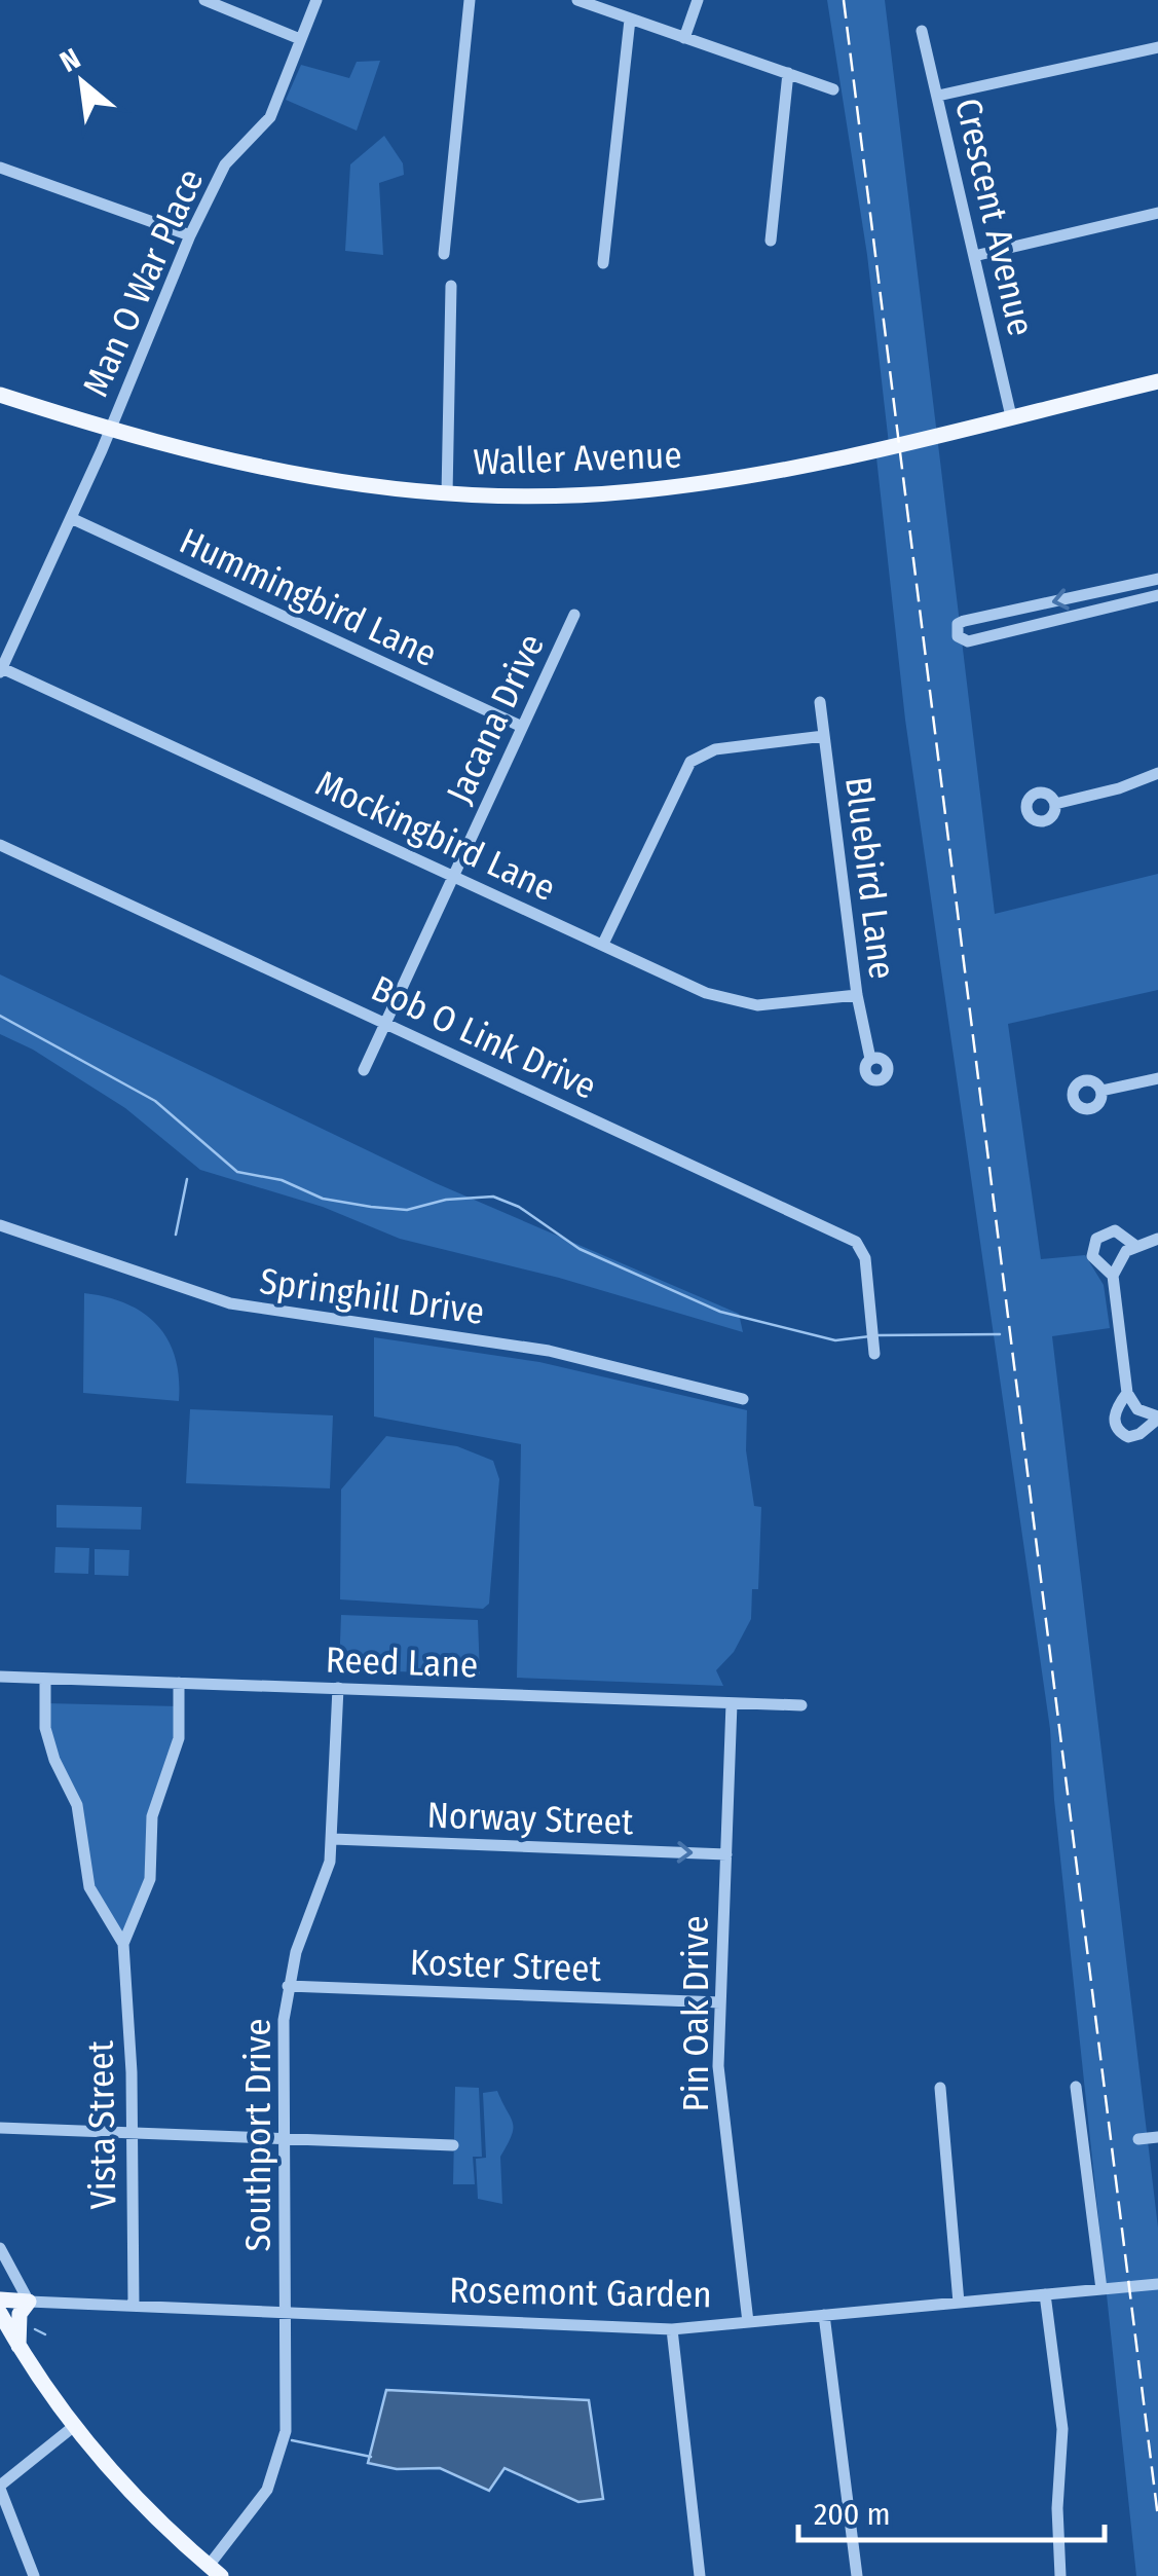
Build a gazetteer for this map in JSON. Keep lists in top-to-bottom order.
{
  "streets": {
    "main road": ["Waller Avenue", "Rosemont Garden"],
    "street": [
      "Crescent Avenue",
      "Man O War Place",
      "Hummingbird Lane",
      "Jacana Drive",
      "Mockingbird Lane",
      "Bluebird Lane",
      "Bob O Link Drive",
      "Springhill Drive",
      "Reed Lane",
      "Norway Street",
      "Koster Street",
      "Pin Oak Drive",
      "Vista Street",
      "Southport Drive"
    ]
  },
  "crossings": [
    ["Crescent Avenue", "Waller Avenue"],
    ["Man O War Place", "Waller Avenue"],
    ["Man O War Place", "Hummingbird Lane"],
    ["Man O War Place", "Mockingbird Lane"],
    ["Hummingbird Lane", "Jacana Drive"],
    ["Jacana Drive", "Mockingbird Lane"],
    ["Jacana Drive", "Bob O Link Drive"],
    ["Mockingbird Lane", "Bluebird Lane"],
    ["Reed Lane", "Pin Oak Drive"],
    ["Reed Lane", "Southport Drive"],
    ["Norway Street", "Pin Oak Drive"],
    ["Norway Street", "Southport Drive"],
    ["Koster Street", "Pin Oak Drive"],
    ["Koster Street", "Southport Drive"],
    ["Pin Oak Drive", "Rosemont Garden"],
    ["Vista Street", "Rosemont Garden"],
    ["Southport Drive", "Rosemont Garden"]
  ],
  "one_way": ["Norway Street"],
  "scale_bar": "200 m",
  "north": "top left"
}
